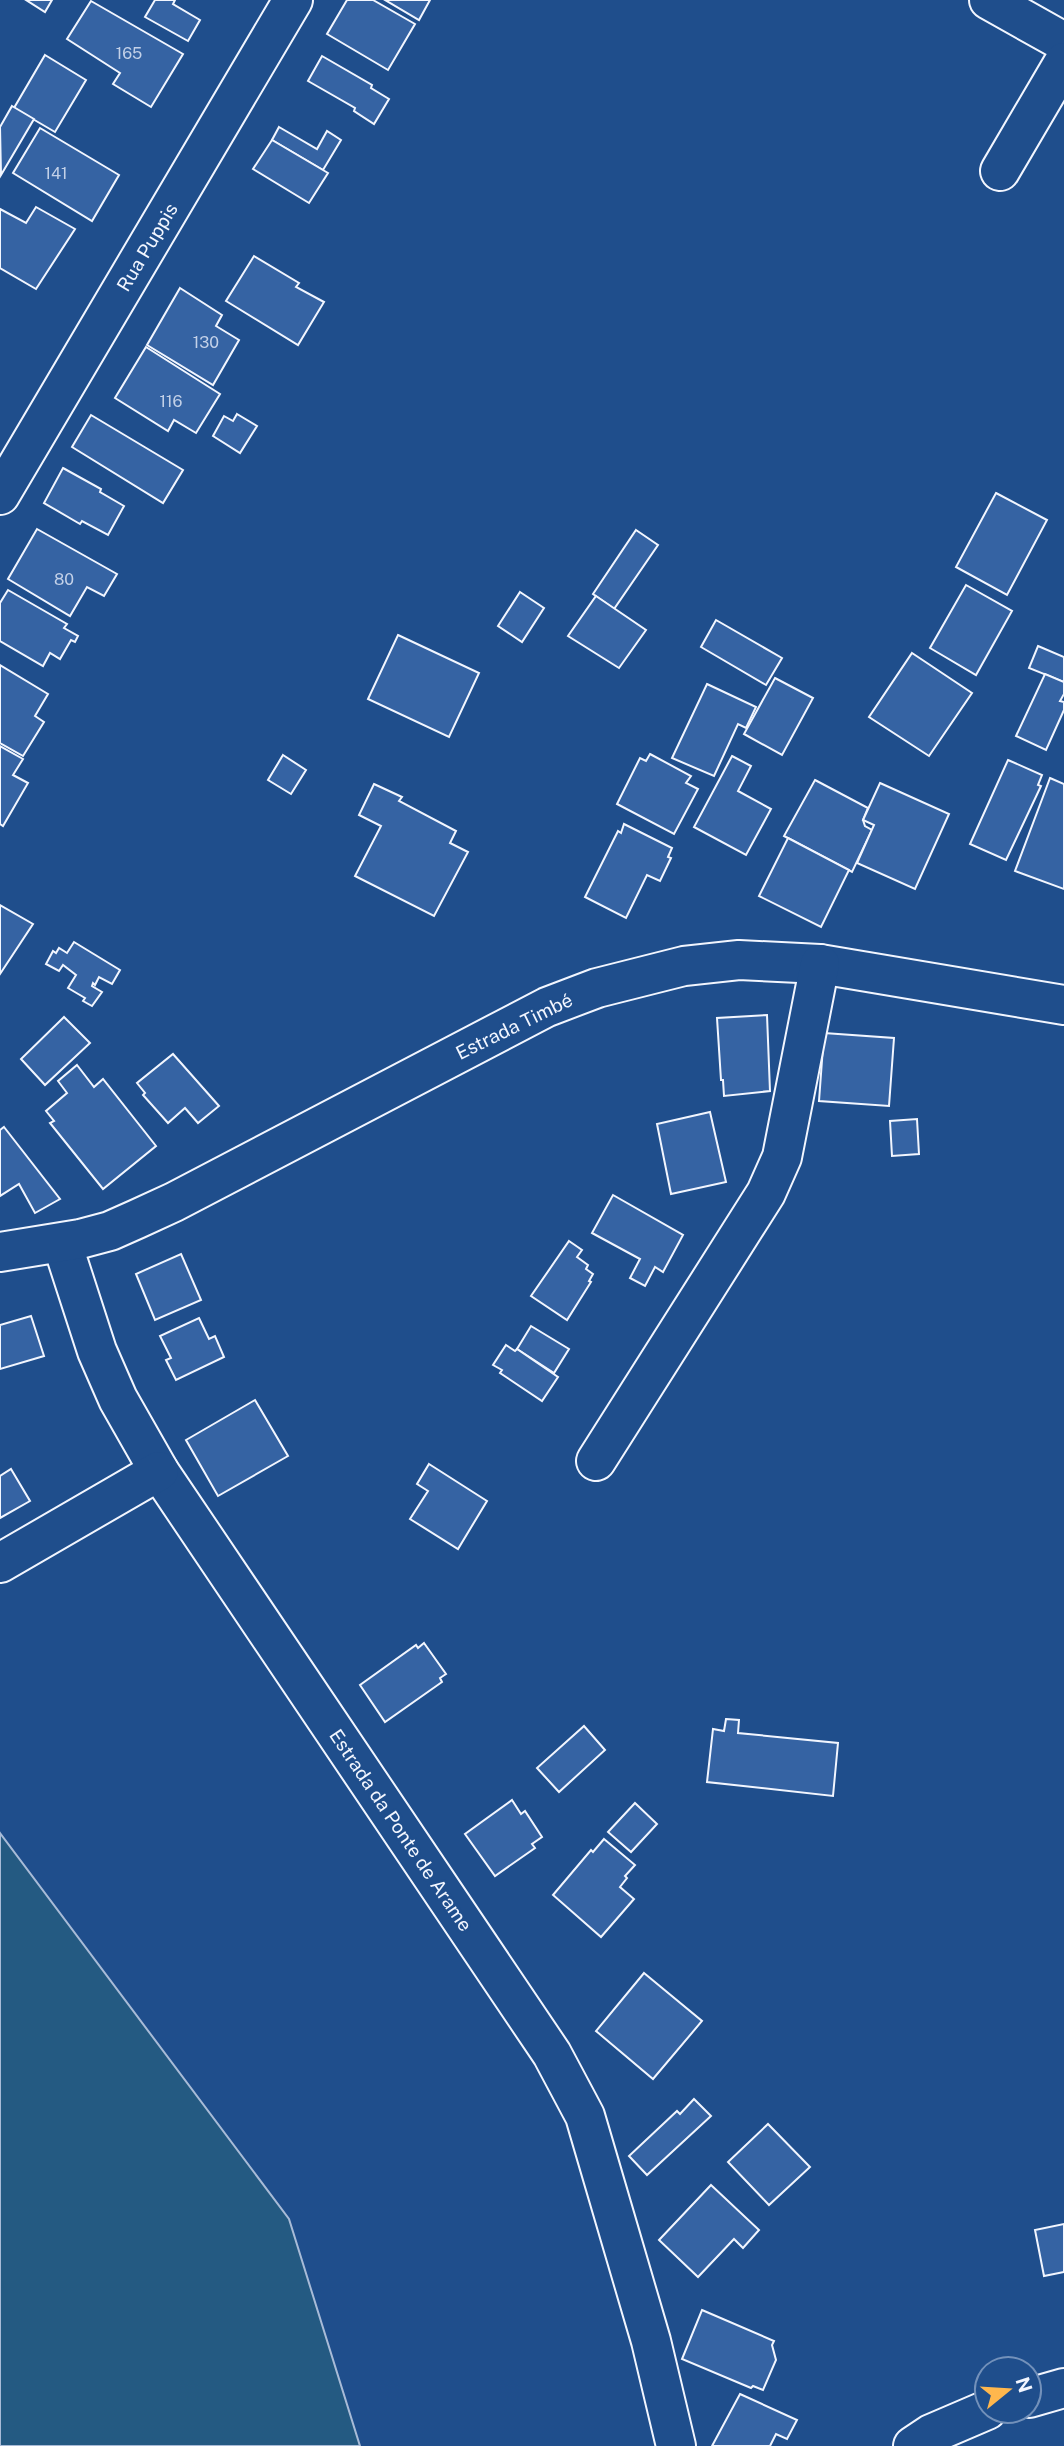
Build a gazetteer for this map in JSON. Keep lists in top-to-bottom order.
{
  "streets": {
    "street": ["Rua Puppis", "Estrada Timbé", "Estrada da Ponte de Arame"]
  },
  "crossings": [
    ["Estrada Timbé", "Estrada da Ponte de Arame"]
  ],
  "house_numbers": [
    "165",
    "141",
    "130",
    "116",
    "80"
  ],
  "north": "right"
}
